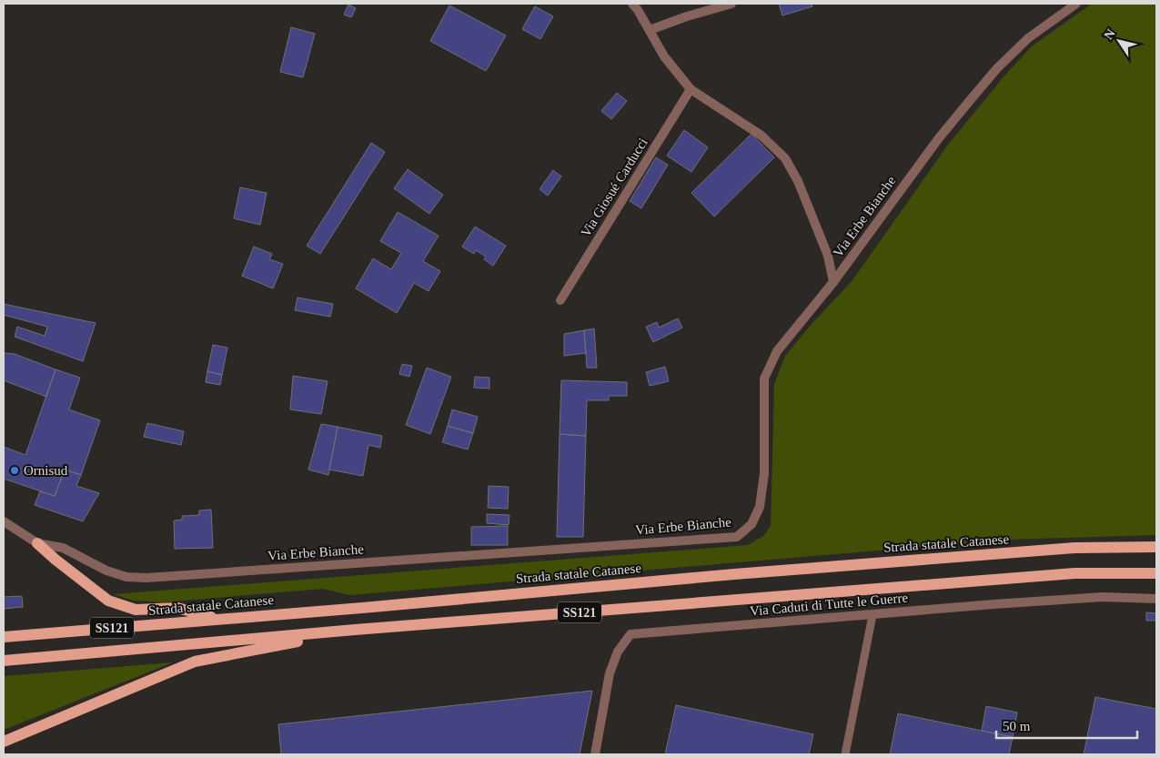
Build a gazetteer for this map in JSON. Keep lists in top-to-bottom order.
{
  "streets": {
    "main road": ["Strada statale Catanese", "SS121"],
    "street": ["Via Giosué Carducci", "Via Erbe Bianche", "Via Caduti di Tutte le Guerre"]
  },
  "places": ["Ornisud"],
  "scale_bar": "50 m",
  "north": "top left"
}
